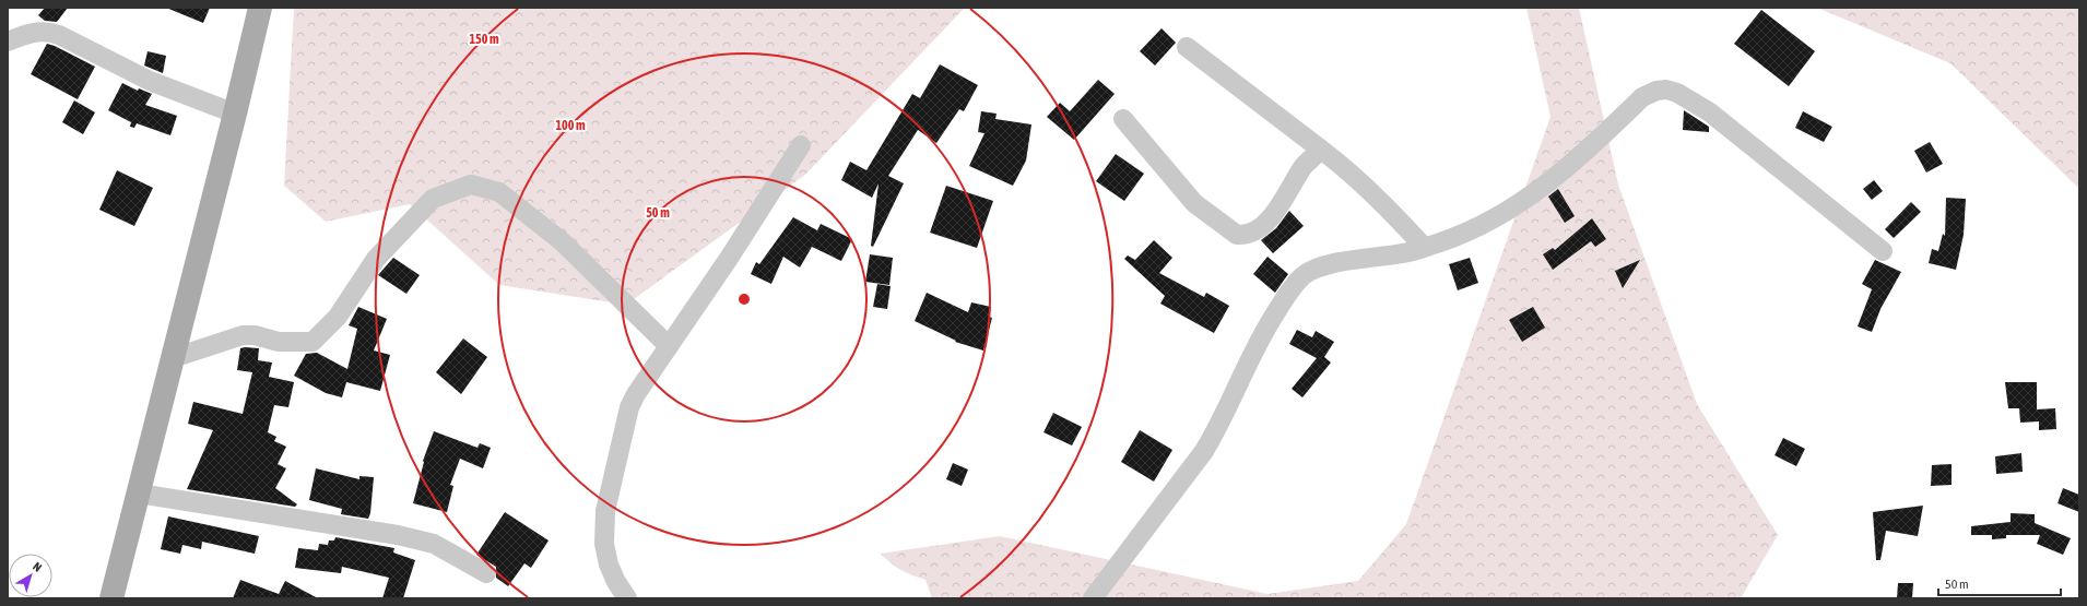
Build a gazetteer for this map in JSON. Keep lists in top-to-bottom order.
{
  "scale_bar": "50 m",
  "north": "top right",
  "rings": ["150 m", "100 m", "50 m"]
}
